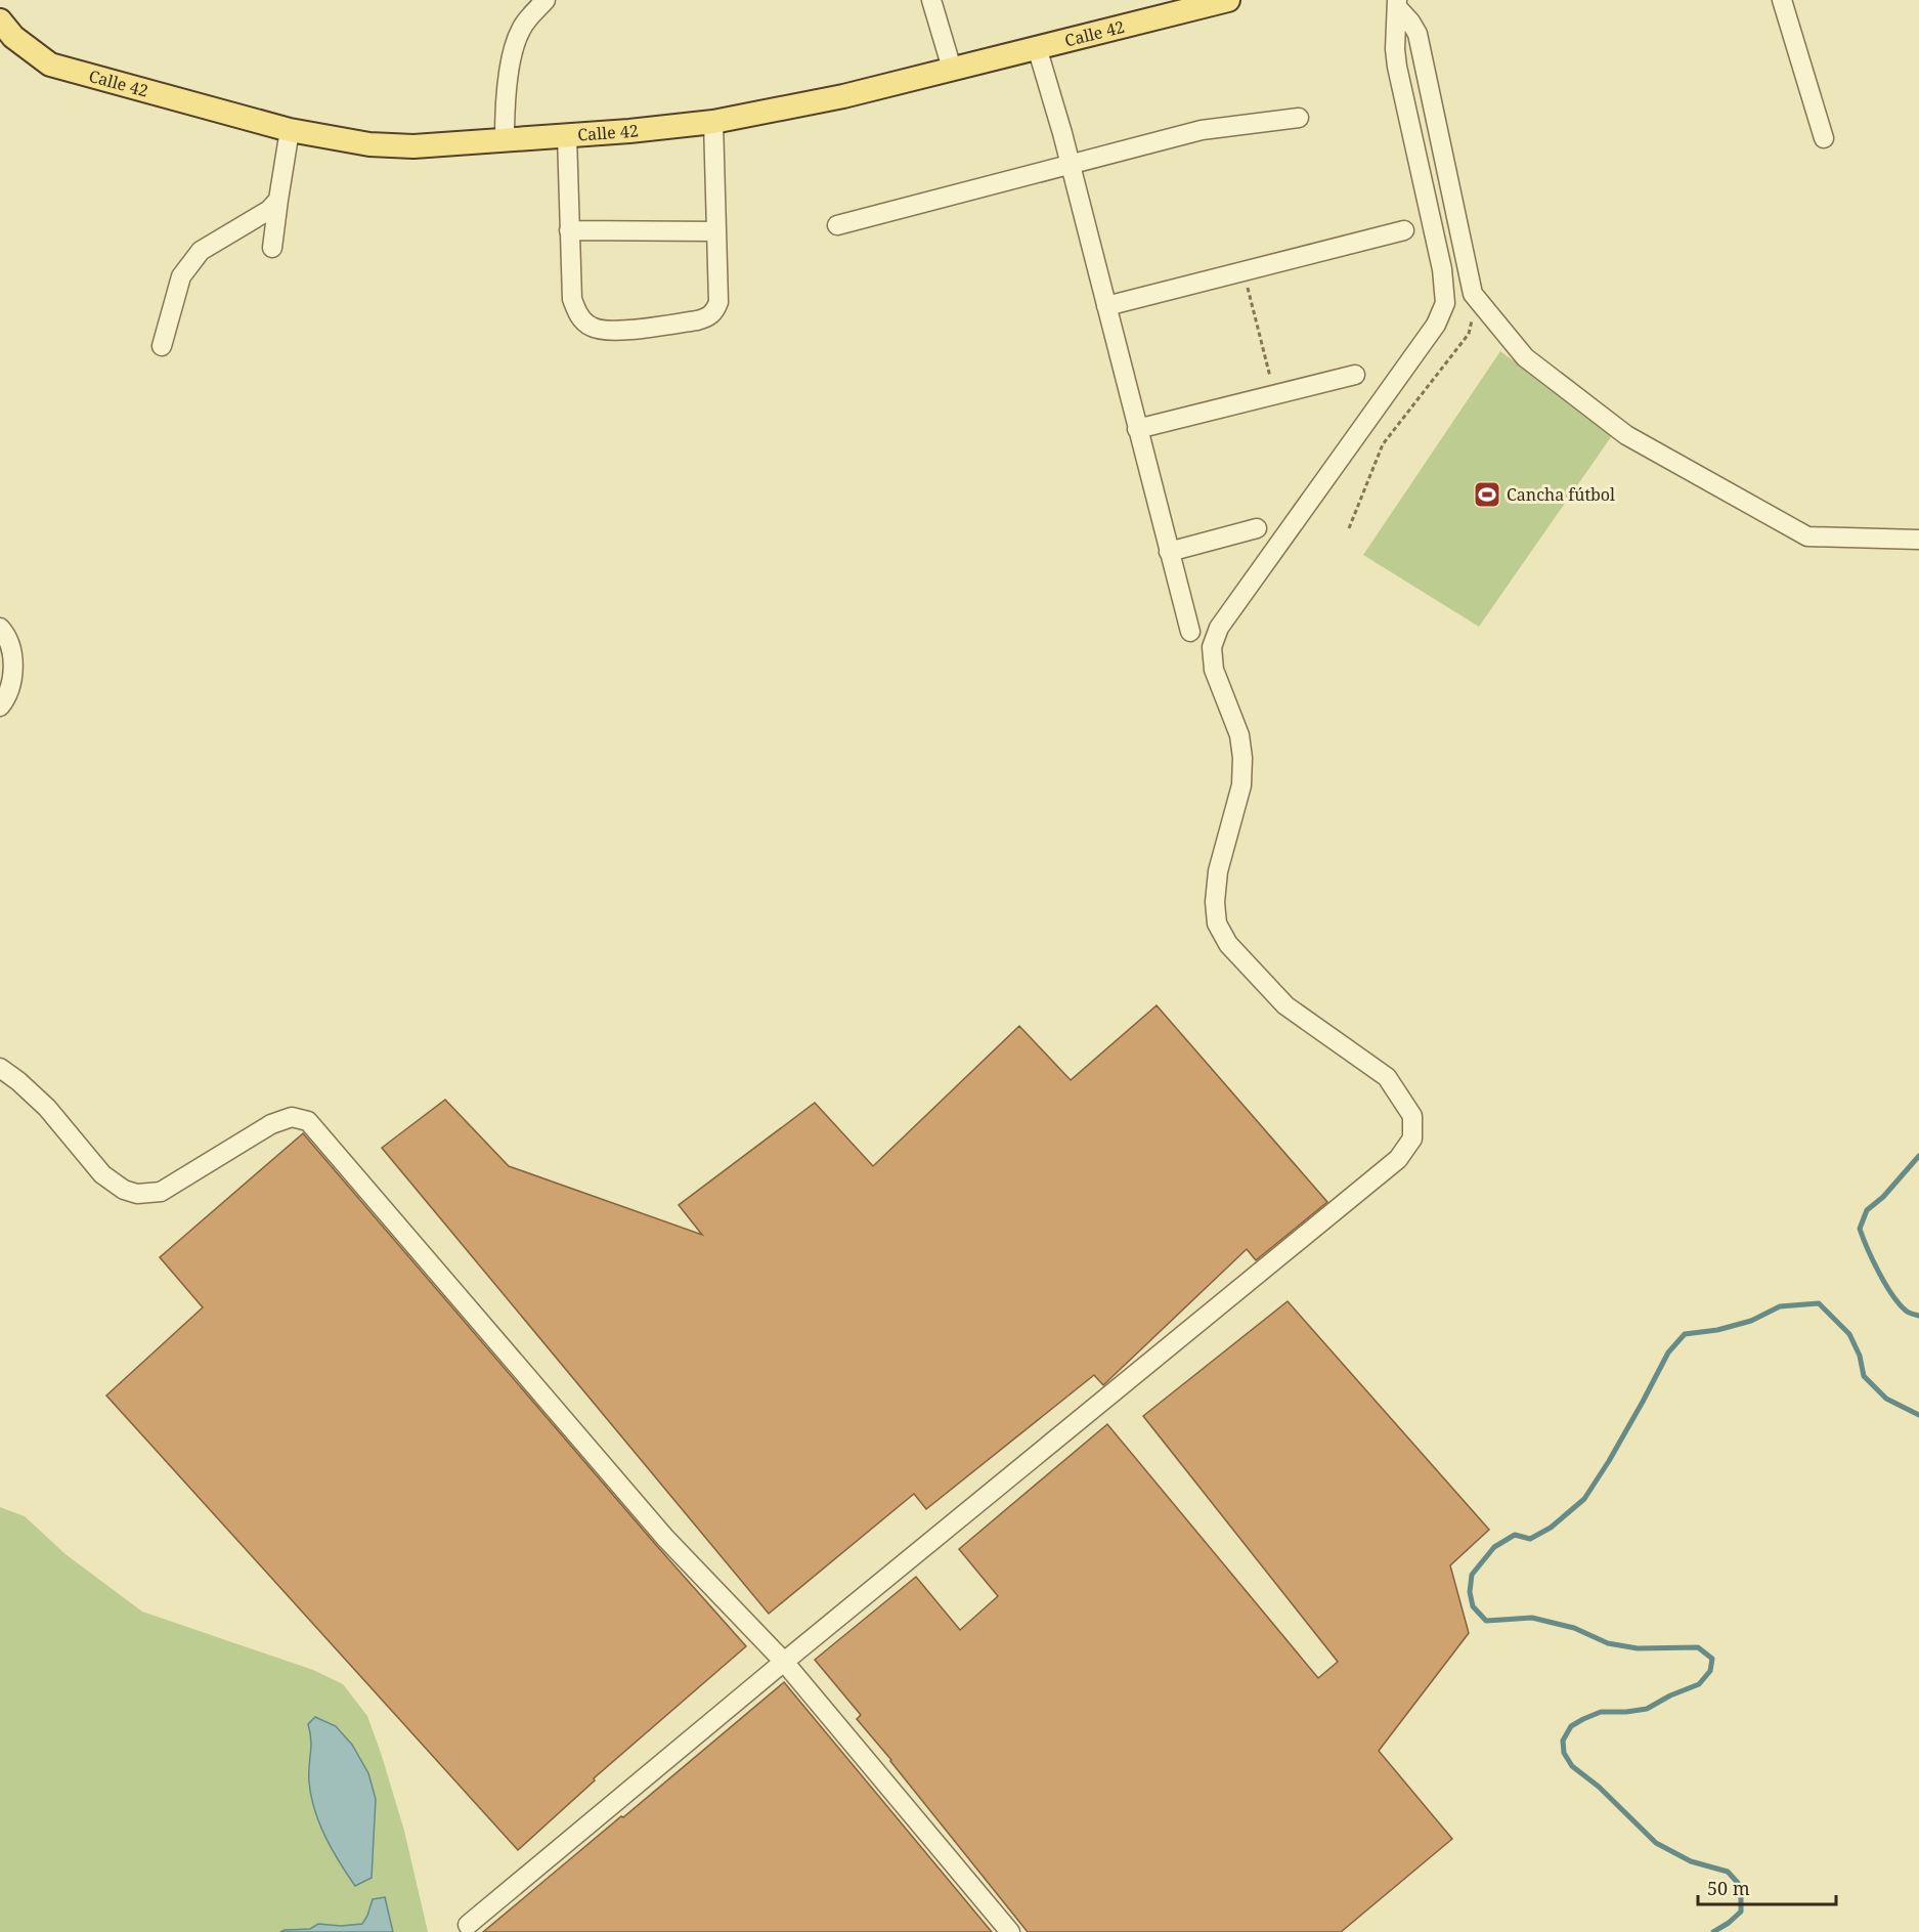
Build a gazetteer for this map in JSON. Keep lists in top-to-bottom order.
{
  "streets": {
    "main road": ["Calle 42"]
  },
  "places": {
    "sports": ["Cancha fútbol"]
  },
  "scale_bar": "50 m"
}
